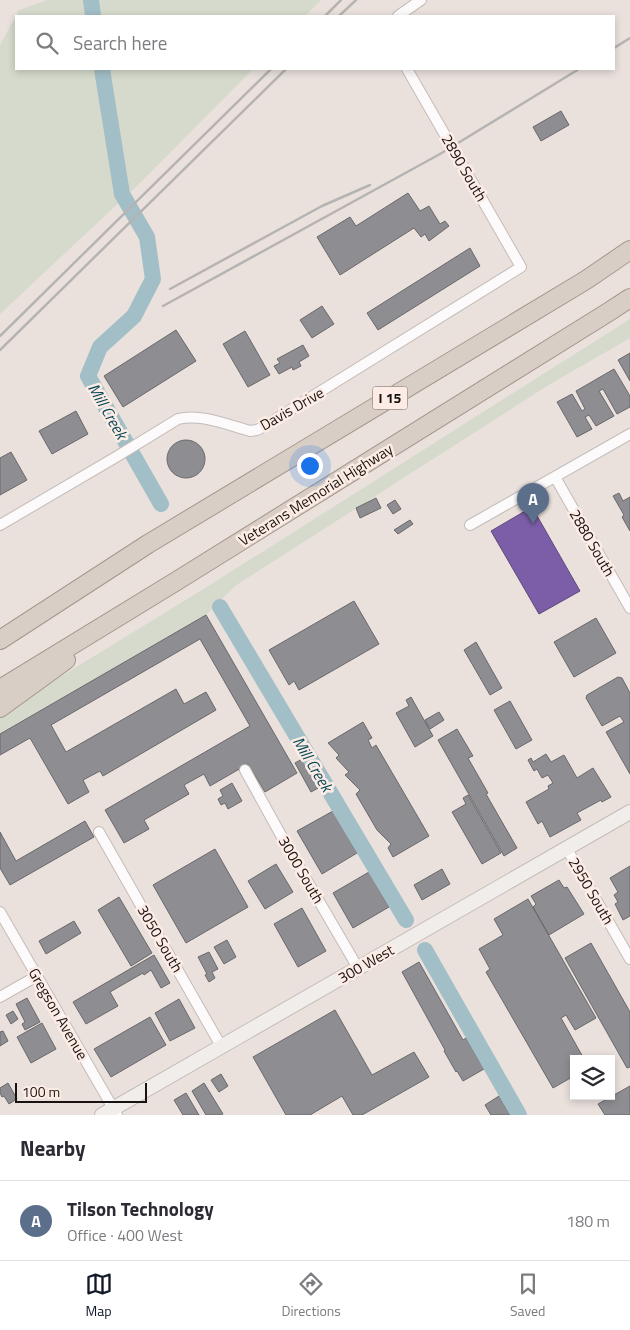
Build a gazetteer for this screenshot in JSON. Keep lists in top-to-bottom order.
{
  "streets": {
    "highway": ["I 15", "Veterans Memorial Highway"],
    "main road": ["300 West"],
    "street": [
      "2890 South",
      "Davis Drive",
      "2880 South",
      "3000 South",
      "2950 South",
      "3050 South",
      "Gregson Avenue"
    ]
  },
  "crossings": [
    ["2890 South", "Davis Drive"],
    ["3000 South", "300 West"],
    ["2950 South", "300 West"],
    ["3050 South", "300 West"],
    ["300 West", "Gregson Avenue"]
  ],
  "water": ["Mill Creek"],
  "scale_bar": "100 m",
  "page": {
    "search": "Search here",
    "pins": "A",
    "scale": "100 m",
    "heading": "Nearby",
    "list": [
      {
        "mark": "A",
        "name": "Tilson Technology",
        "note": "Office · 400 West",
        "value": "180 m"
      }
    ],
    "nav": ["Map", "Directions", "Saved"]
  }
}
